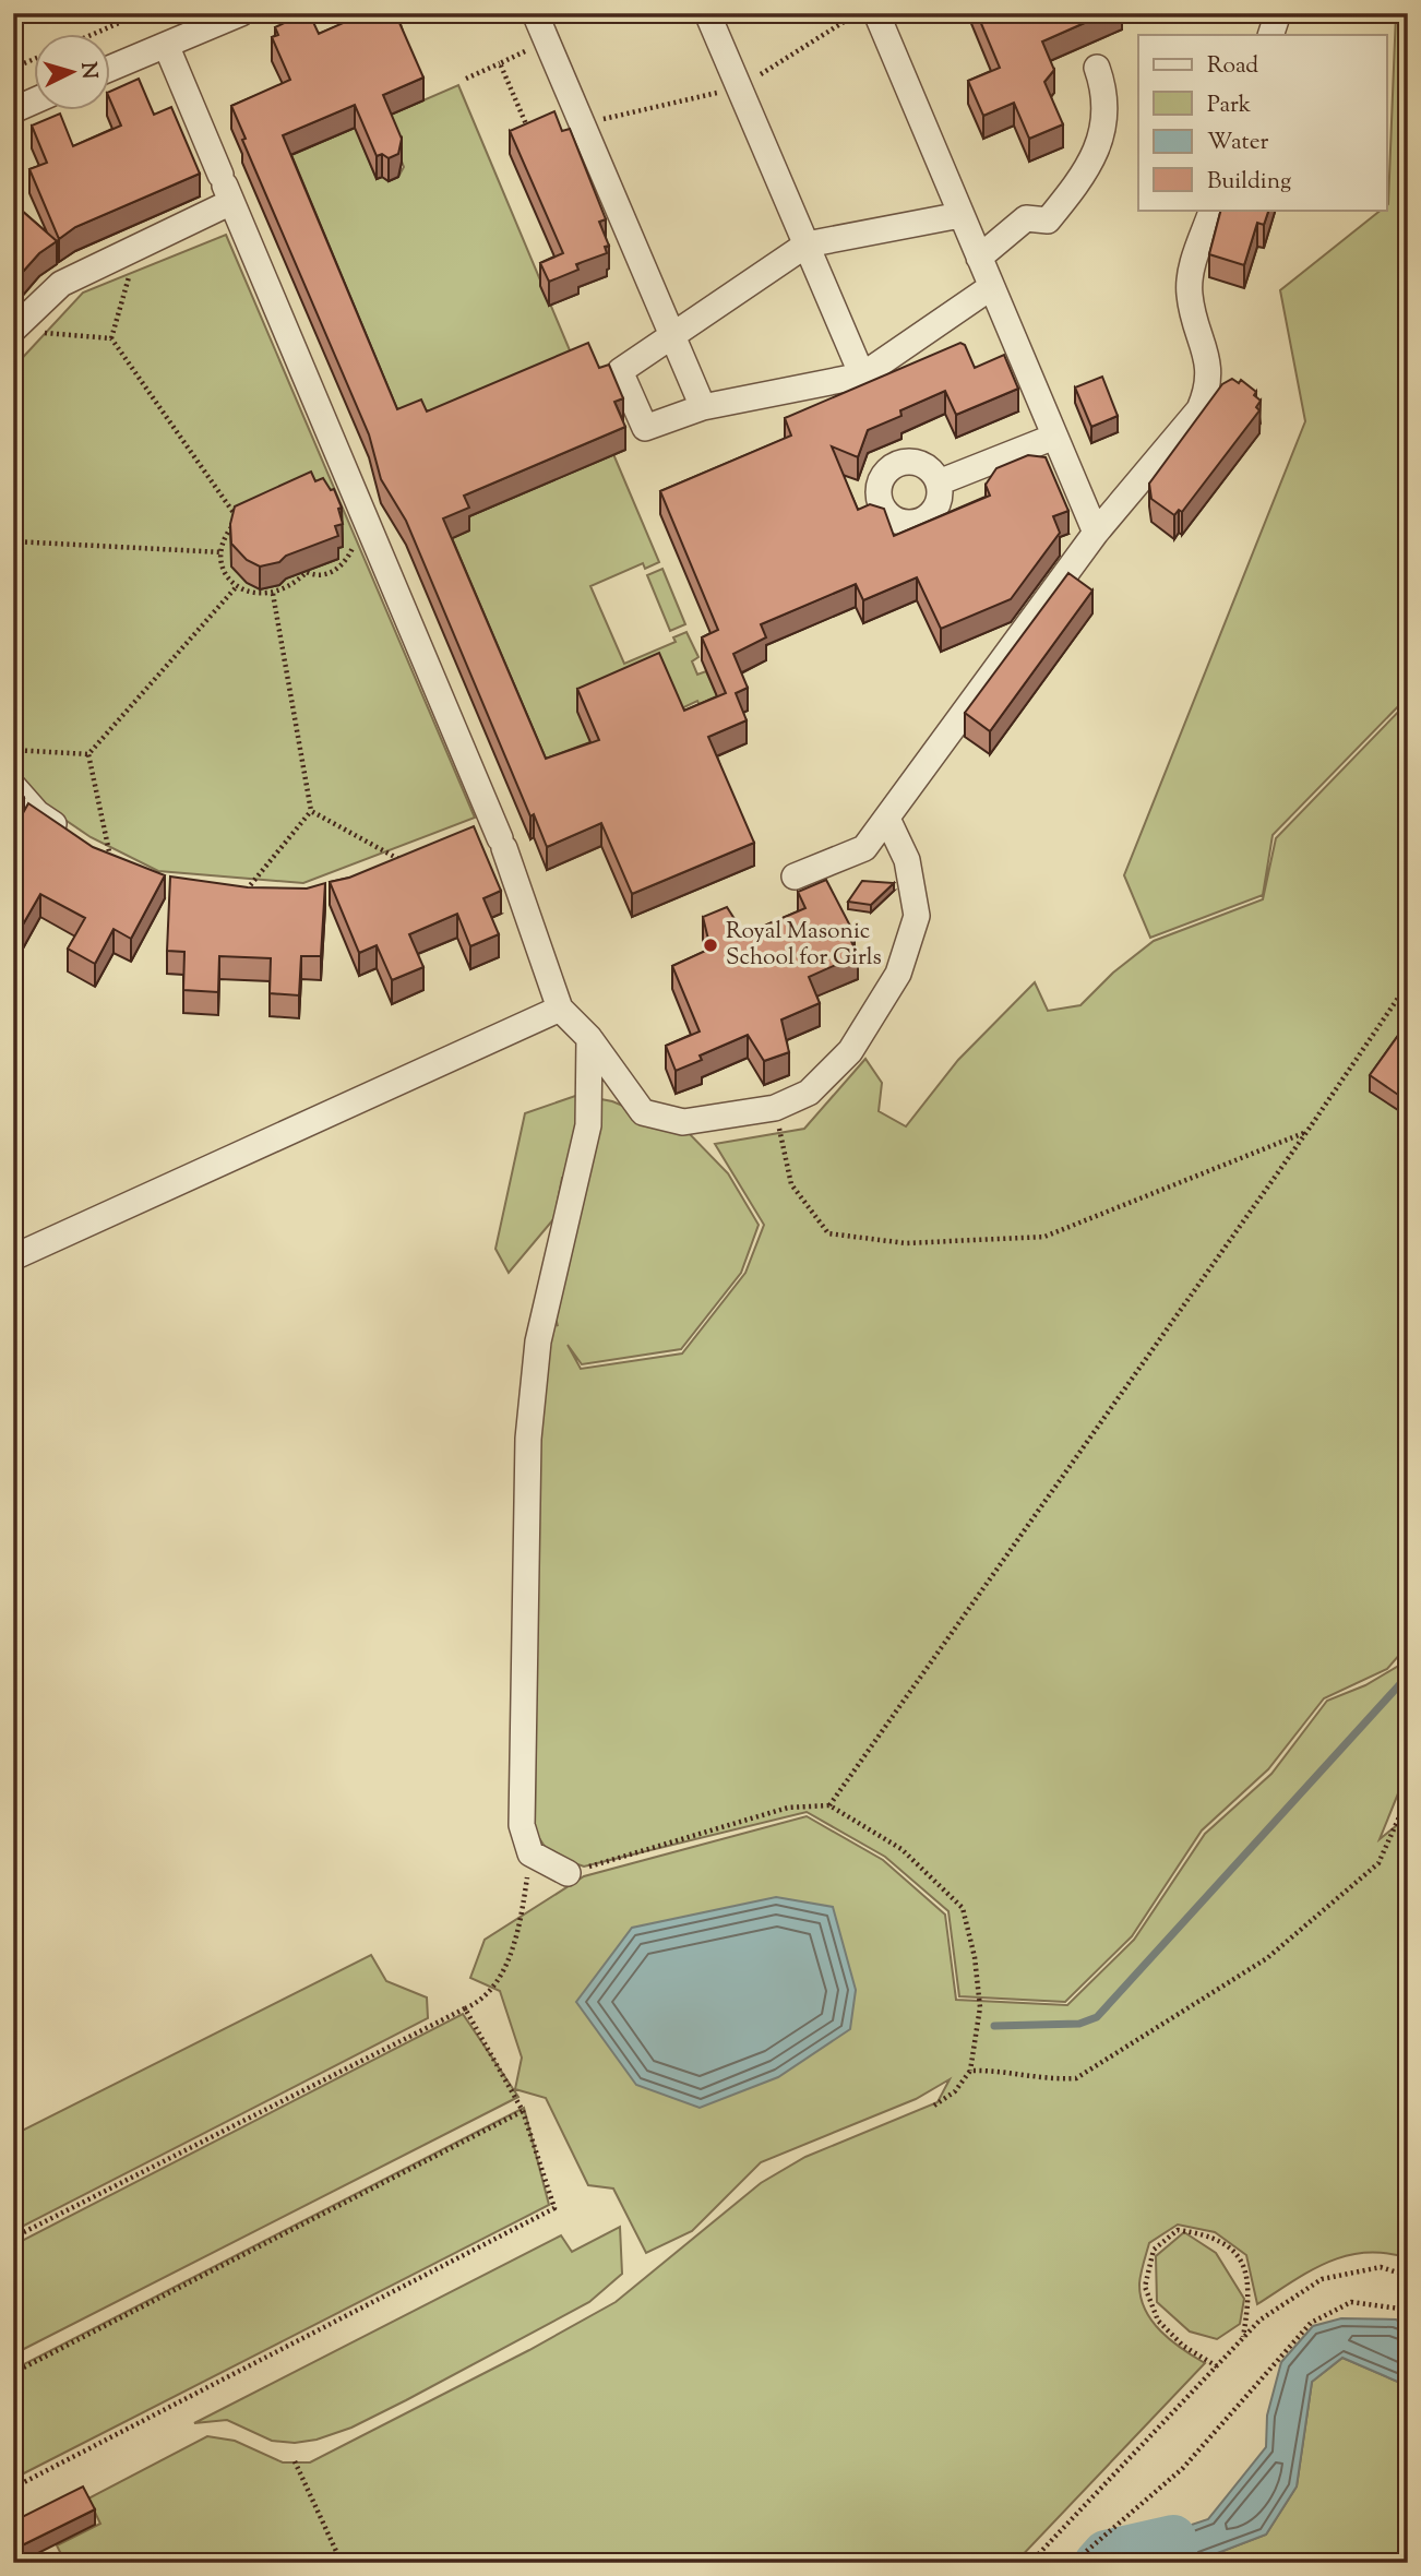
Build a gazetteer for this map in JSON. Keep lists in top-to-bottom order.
{
  "places": ["Royal Masonic School for Girls"],
  "legend": [
    "Road",
    "Park",
    "Water",
    "Building"
  ],
  "north": "right"
}
